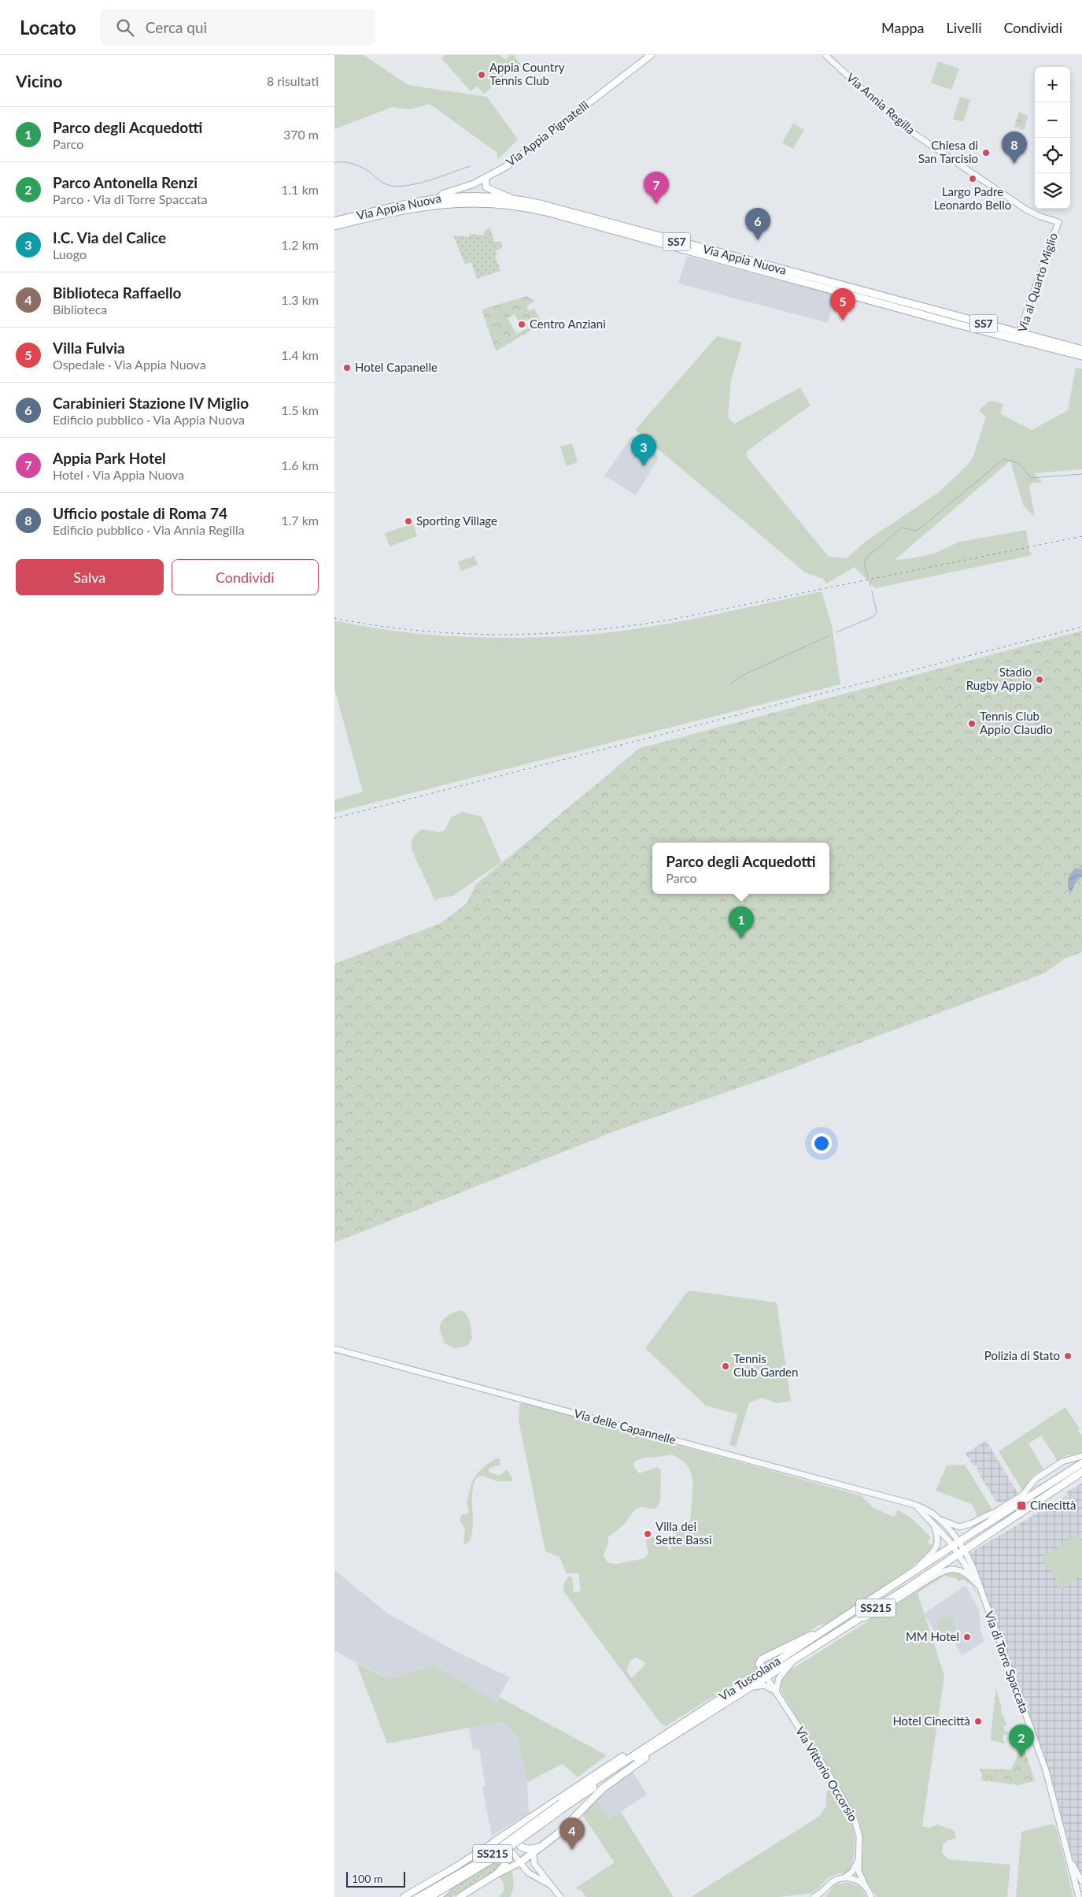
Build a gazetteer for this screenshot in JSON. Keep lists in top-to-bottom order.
{
  "streets": {
    "main road": [
      "Via Appia Pignatelli",
      "Via Appia Nuova",
      "SS7",
      "Via al Quarto Miglio",
      "SS215",
      "Via Tuscolana"
    ],
    "street": [
      "Via Annia Regilla",
      "Via delle Capannelle",
      "Via di Torre Spaccata",
      "Via Vittorio Occorsio"
    ]
  },
  "crossings": [
    ["Via Annia Regilla", "Via al Quarto Miglio"],
    ["Via Appia Pignatelli", "Via Appia Nuova"],
    ["Via Appia Nuova", "Via al Quarto Miglio"],
    ["Via delle Capannelle", "SS215"],
    ["Via delle Capannelle", "Via di Torre Spaccata"],
    ["Via delle Capannelle", "Via Tuscolana"],
    ["SS215", "Via Tuscolana"],
    ["SS215", "Via Vittorio Occorsio"],
    ["Via di Torre Spaccata", "Via Tuscolana"],
    ["Via Tuscolana", "Via Vittorio Occorsio"]
  ],
  "places": {
    "other": [
      "Appia Country Tennis Club",
      "Chiesa di San Tarcisio",
      "Largo Padre Leonardo Bello",
      "Centro Anziani",
      "Hotel Capanelle",
      "Sporting Village",
      "Stadio Rugby Appio",
      "Tennis Club Appio Claudio",
      "Polizia di Stato",
      "Tennis Club Garden",
      "Villa dei Sette Bassi",
      "MM Hotel",
      "Hotel Cinecittà"
    ],
    "transit": ["Cinecittà"]
  },
  "scale_bar": "100 m",
  "page": {
    "header": "Locato",
    "search": "Cerca qui",
    "nav": ["Mappa", "Livelli", "Condividi"],
    "heading": ["Vicino", "8 risultati"],
    "map_buttons": ["+", "−"],
    "list": [
      {
        "mark": "1",
        "name": "Parco degli Acquedotti",
        "note": "Parco",
        "value": "370 m"
      },
      {
        "mark": "2",
        "name": "Parco Antonella Renzi",
        "note": "Parco · Via di Torre Spaccata",
        "value": "1.1 km"
      },
      {
        "mark": "3",
        "name": "I.C. Via del Calice",
        "note": "Luogo",
        "value": "1.2 km"
      },
      {
        "mark": "4",
        "name": "Biblioteca Raffaello",
        "note": "Biblioteca",
        "value": "1.3 km"
      },
      {
        "mark": "5",
        "name": "Villa Fulvia",
        "note": "Ospedale · Via Appia Nuova",
        "value": "1.4 km"
      },
      {
        "mark": "6",
        "name": "Carabinieri Stazione IV Miglio",
        "note": "Edificio pubblico · Via Appia Nuova",
        "value": "1.5 km"
      },
      {
        "mark": "7",
        "name": "Appia Park Hotel",
        "note": "Hotel · Via Appia Nuova",
        "value": "1.6 km"
      },
      {
        "mark": "8",
        "name": "Ufficio postale di Roma 74",
        "note": "Edificio pubblico · Via Annia Regilla",
        "value": "1.7 km"
      }
    ],
    "pins": [
      "8",
      "7",
      "6",
      "5",
      "3",
      "1",
      "2",
      "4"
    ],
    "buttons": ["Salva", "Condividi"],
    "popup": ["Parco degli Acquedotti", "Parco"],
    "scale": "100 m"
  }
}
